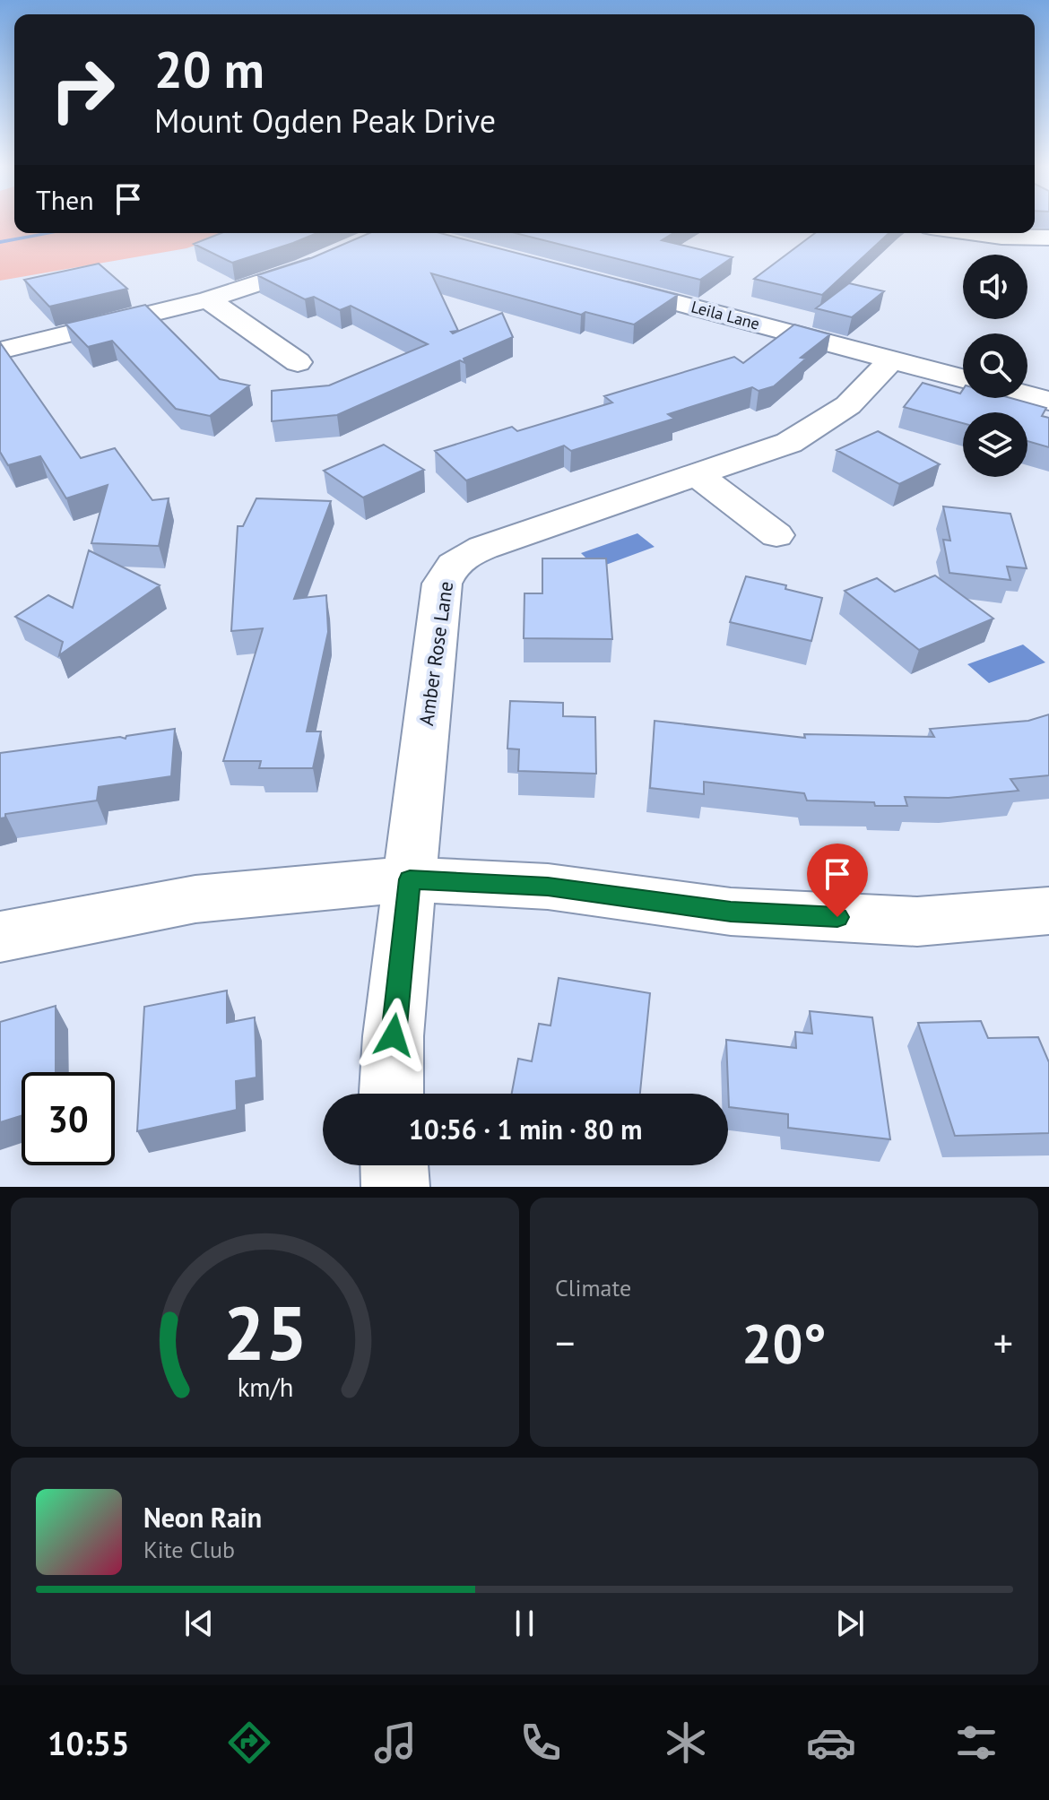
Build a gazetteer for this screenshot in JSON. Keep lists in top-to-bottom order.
{
  "streets": {
    "street": ["Leila Lane", "Amber Rose Lane"]
  },
  "crossings": [
    ["Leila Lane", "Amber Rose Lane"]
  ],
  "page": {
    "turn": ["20 m", "Mount Ogden Peak Drive"],
    "then": "Then",
    "limit": "30",
    "trip": "10:56 · 1 min · 80 m",
    "tile": "Climate",
    "heat": ["−", "20°", "+"],
    "song": ["Neon Rain", "Kite Club"],
    "tabs": "10:55",
    "gauge": ["25", "km/h"]
  }
}
